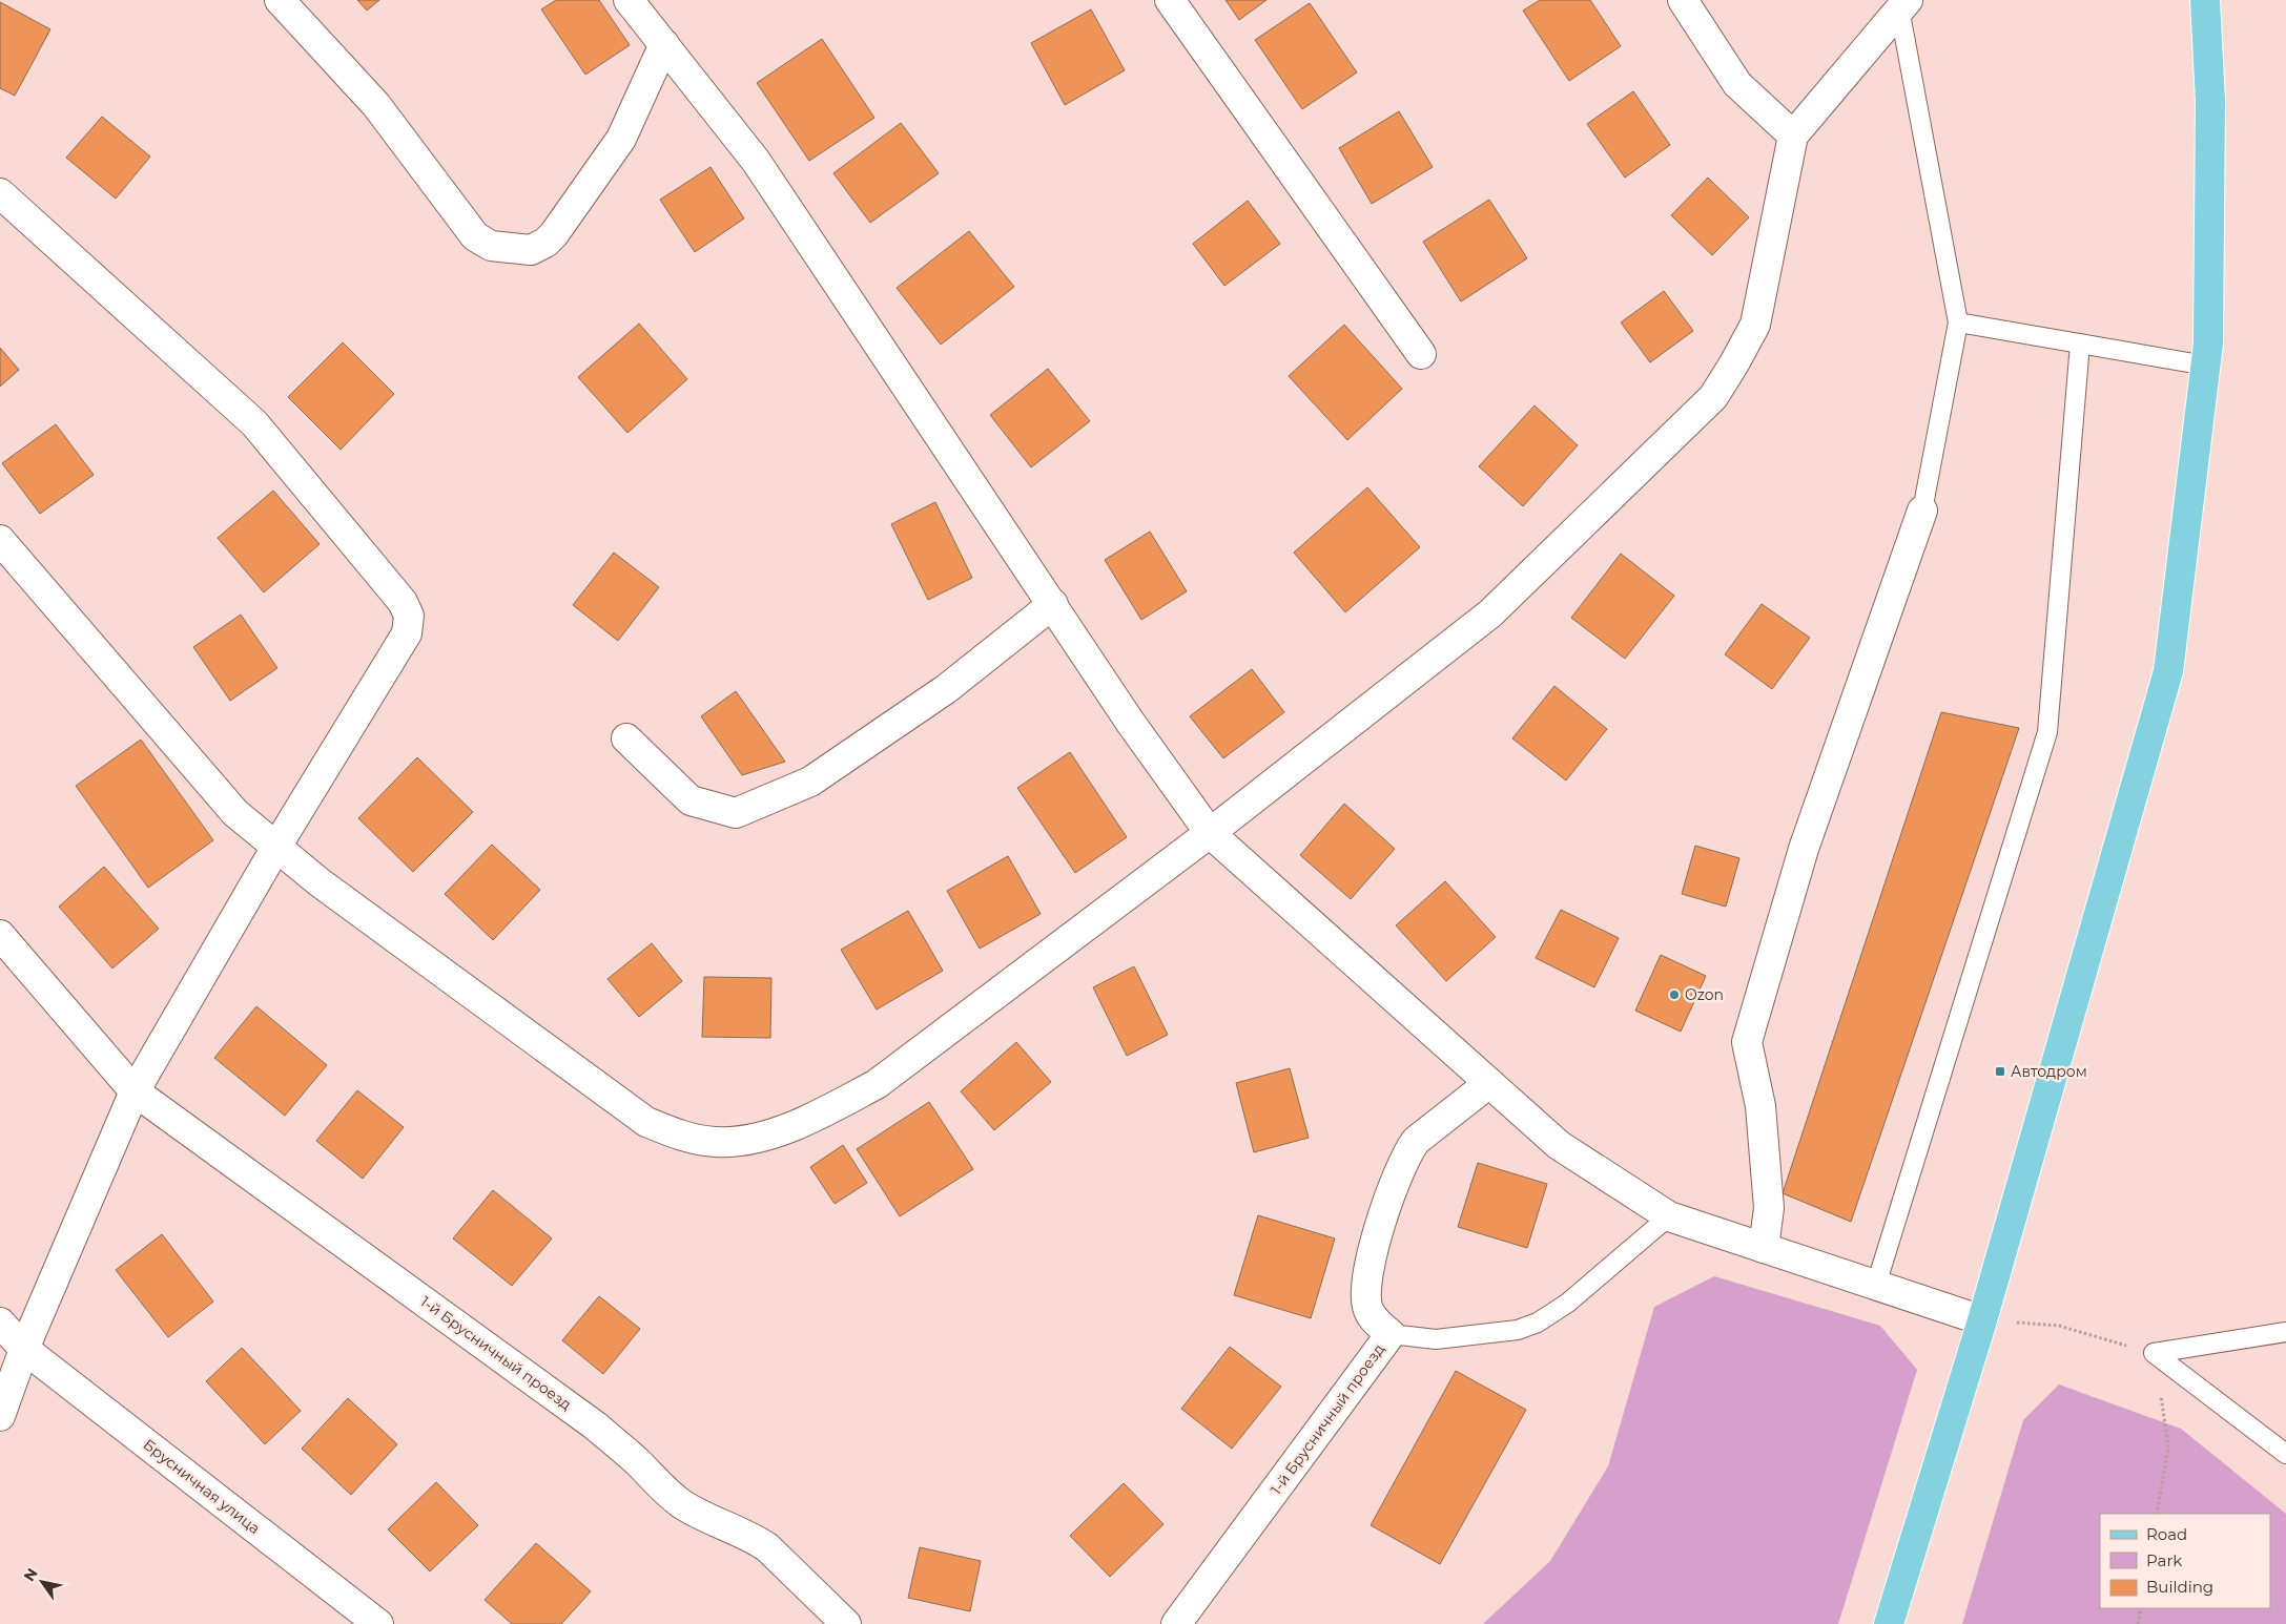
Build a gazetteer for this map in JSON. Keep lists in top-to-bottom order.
{
  "streets": {
    "street": ["1-й Брусничный проезд", "Брусничная улица"]
  },
  "places": {
    "other": ["Ozon"],
    "transit": ["Автодром"]
  },
  "legend": ["Road", "Park", "Building"],
  "north": "top left"
}
